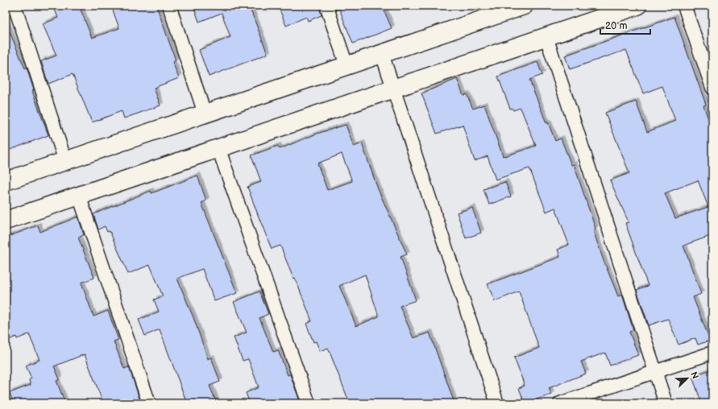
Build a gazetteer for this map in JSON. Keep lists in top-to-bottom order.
{
  "scale_bar": "20 m",
  "north": "top right"
}
